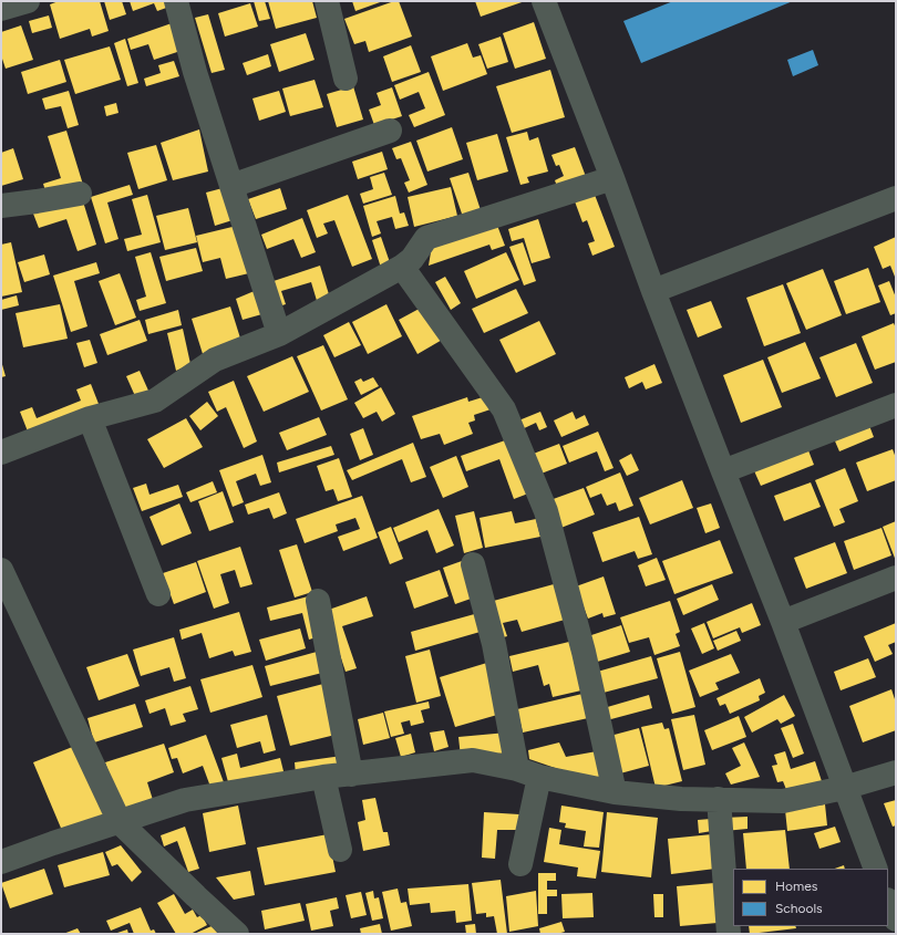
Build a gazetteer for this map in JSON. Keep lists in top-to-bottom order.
{
  "legend": ["Homes", "Schools"]
}
